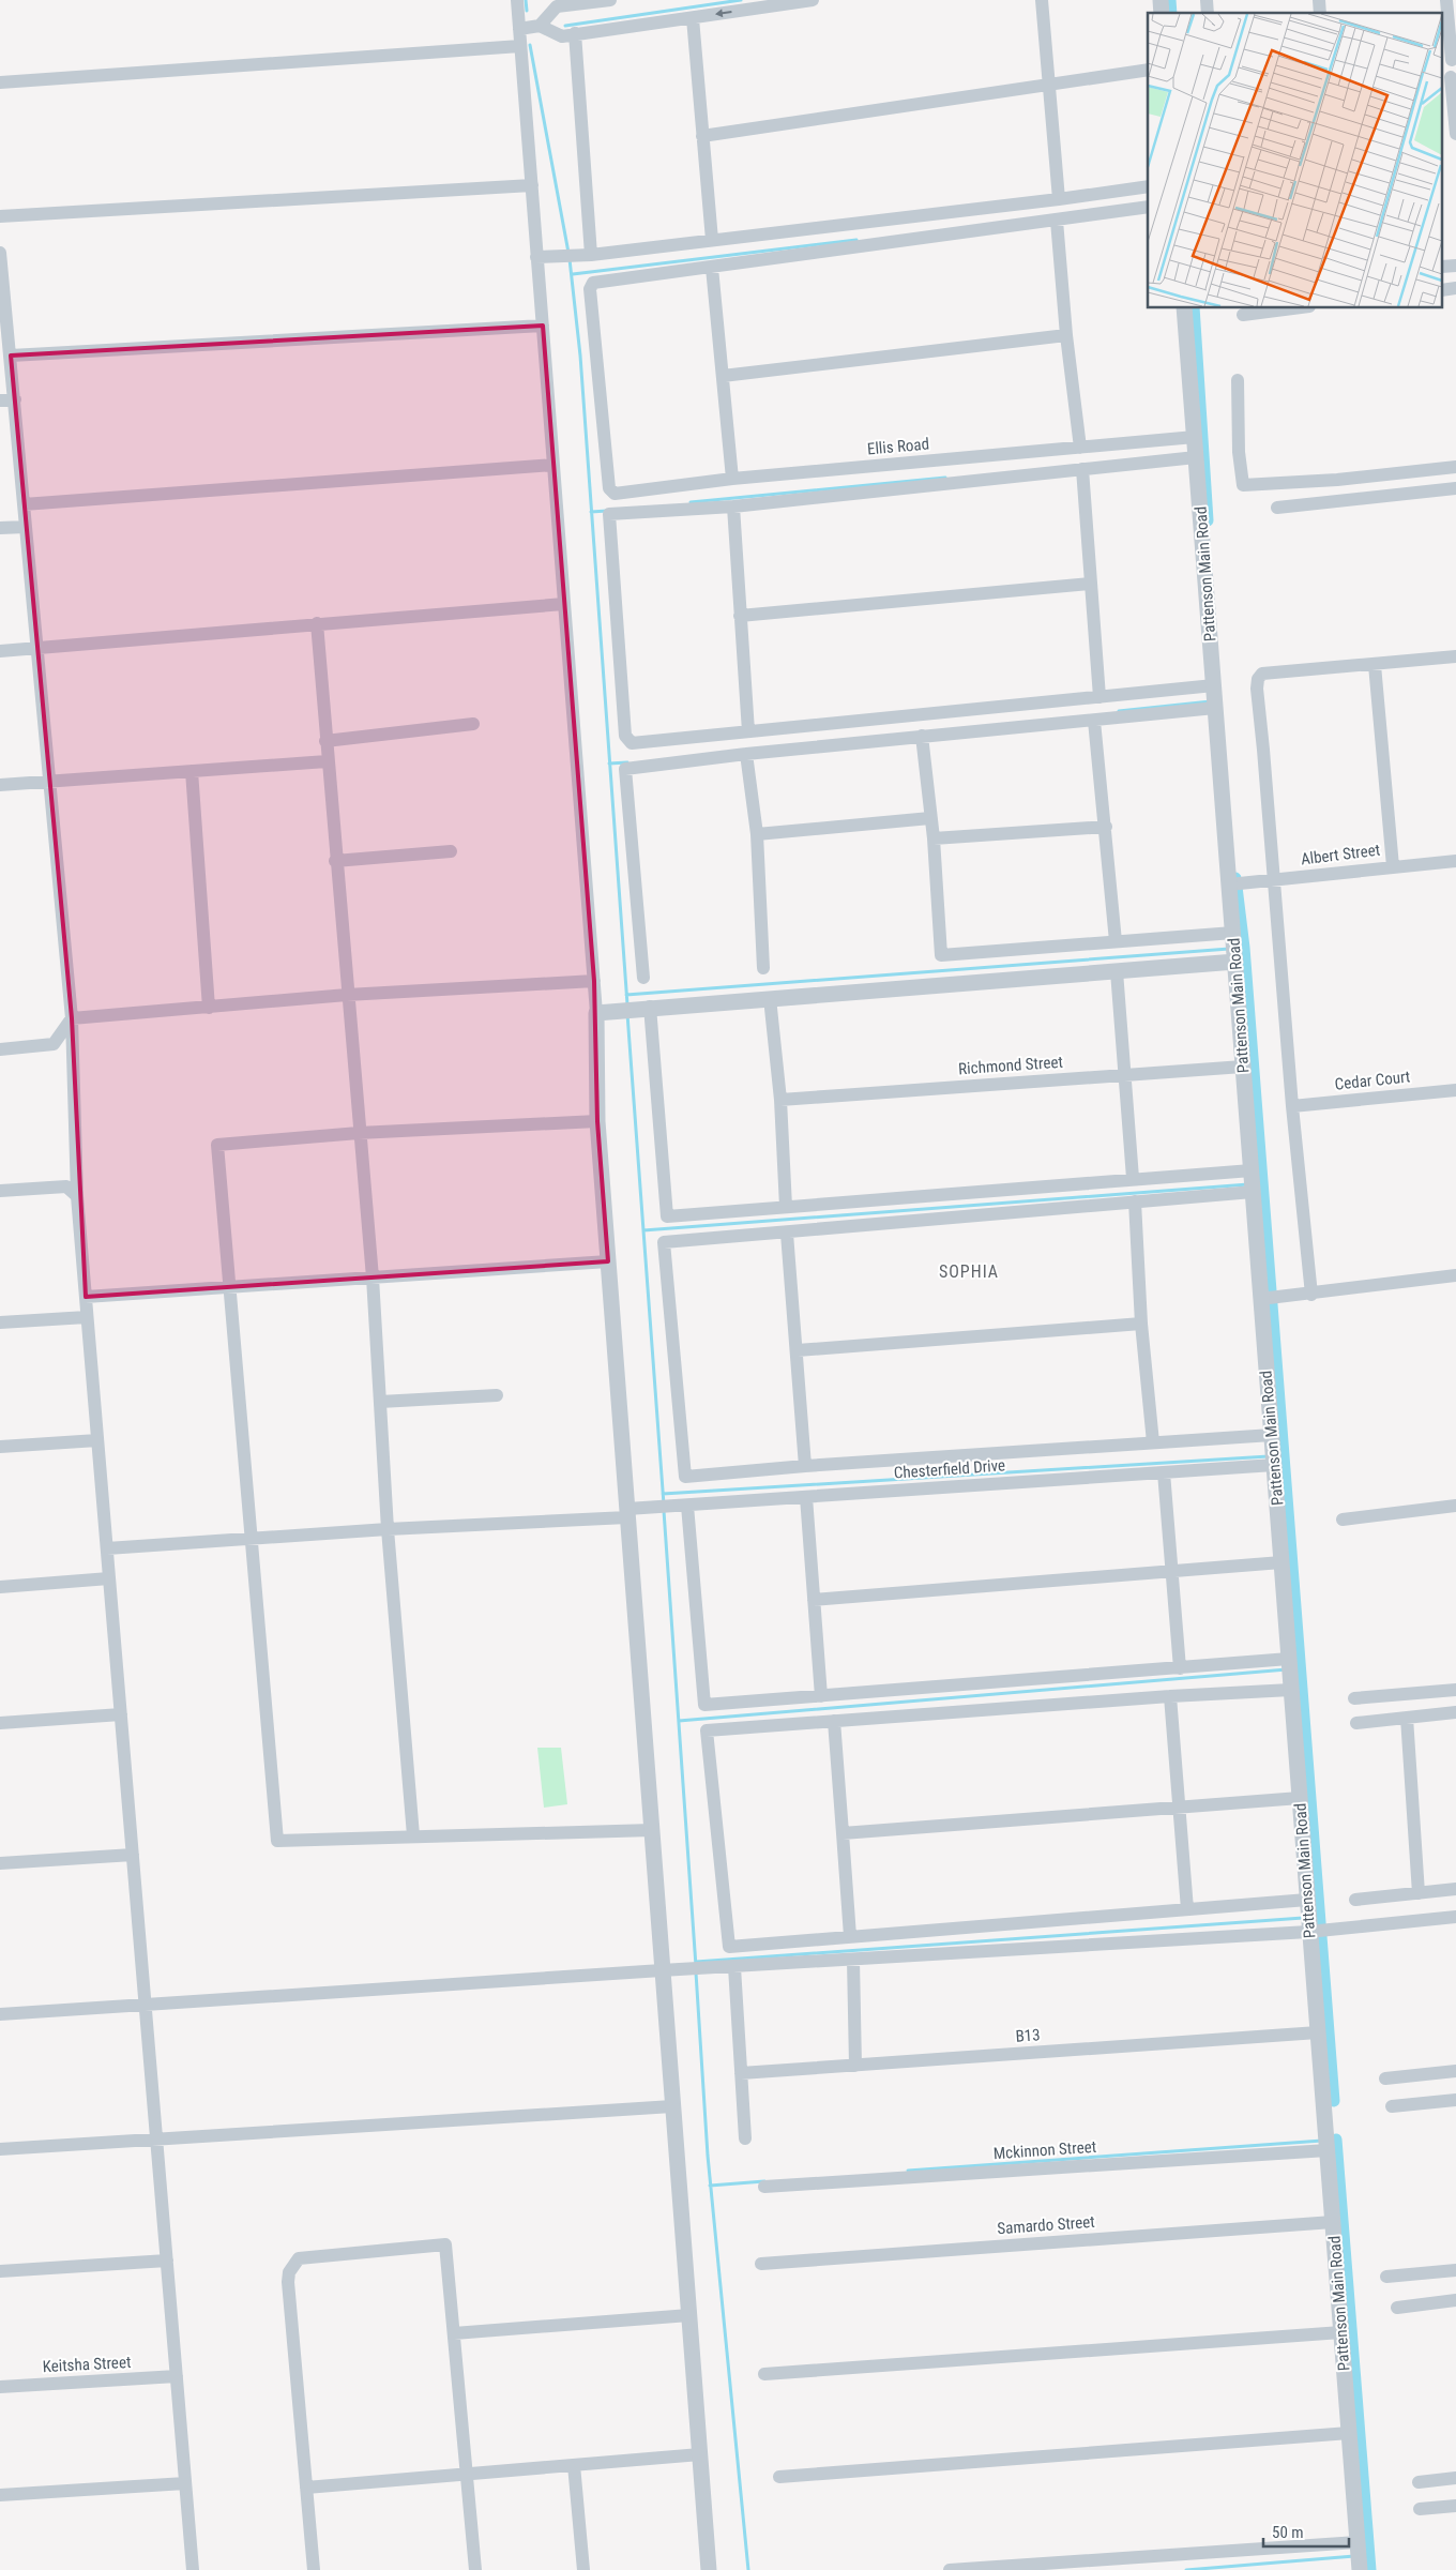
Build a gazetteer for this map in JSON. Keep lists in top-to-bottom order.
{
  "streets": {
    "street": [
      "Ellis Road",
      "Pattenson Main Road",
      "Albert Street",
      "Richmond Street",
      "Cedar Court",
      "Chesterfield Drive",
      "B13",
      "Mckinnon Street",
      "Samardo Street",
      "Keitsha Street"
    ]
  },
  "crossings": [
    ["Ellis Road", "Pattenson Main Road"],
    ["Pattenson Main Road", "Albert Street"],
    ["Pattenson Main Road", "Richmond Street"],
    ["Pattenson Main Road", "Chesterfield Drive"],
    ["Pattenson Main Road", "B13"],
    ["Pattenson Main Road", "Mckinnon Street"],
    ["Pattenson Main Road", "Samardo Street"]
  ],
  "districts": ["SOPHIA"],
  "scale_bar": "50 m"
}
